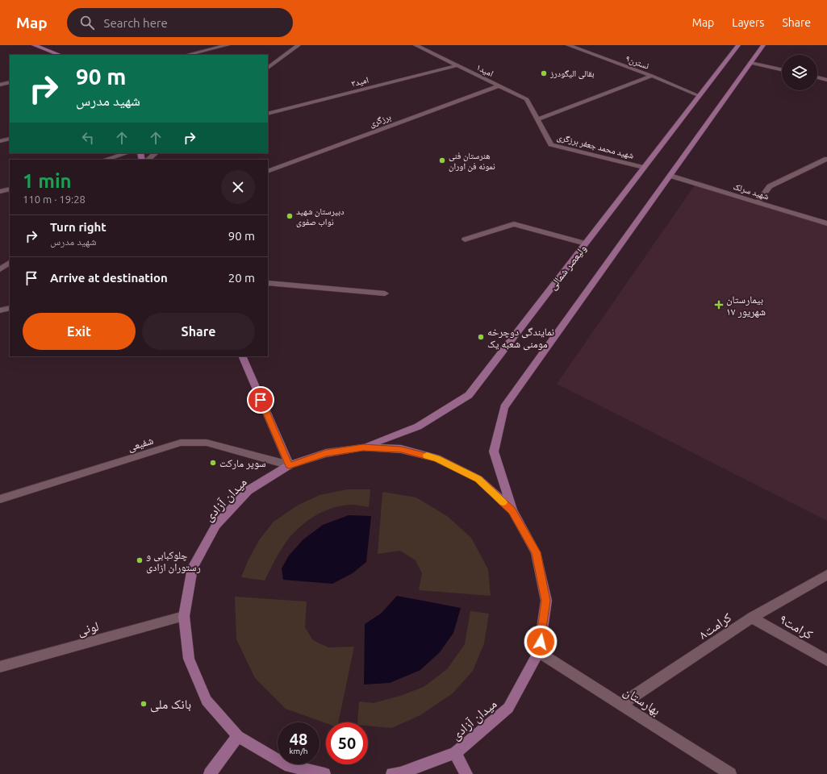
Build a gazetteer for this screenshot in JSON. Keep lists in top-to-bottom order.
{
  "streets": {
    "main road": ["ولیعصر شمالی", "میدان آزادی"],
    "street": [
      "نسترن۹",
      "امید۱",
      "امید۳",
      "برزگری",
      "شهید محمد جعفر برزگری",
      "شهید سرلک",
      "شفیعی",
      "کرامت۸",
      "کرامت۹",
      "لونی",
      "بهارستان"
    ]
  },
  "crossings": [
    ["نسترن۹", "ولیعصر شمالی"],
    ["امید۱", "امید۳"],
    ["امید۱", "برزگری"],
    ["امید۱", "شهید محمد جعفر برزگری"],
    ["شهید محمد جعفر برزگری", "ولیعصر شمالی"],
    ["ولیعصر شمالی", "میدان آزادی"],
    ["شفیعی", "میدان آزادی"],
    ["میدان آزادی", "لونی"],
    ["میدان آزادی", "بهارستان"],
    ["کرامت۸", "کرامت۹"],
    ["کرامت۸", "بهارستان"]
  ],
  "places": {
    "other": [
      "بقالی الیگودرز",
      "هنرستان فنی نمونه فن اوران",
      "دبیرستان شهید نواب صفوی",
      "نمایندگی دوچرخه مومنی شعبه یک",
      "سوپر مارکت",
      "چلوکبابی و رستوران ازادی",
      "بانک ملی"
    ],
    "health": ["بیمارستان ۱۷ شهریور"]
  },
  "page": {
    "header": "Map",
    "search": "Search here",
    "nav": ["Map", "Layers", "Share"],
    "turn": ["90 m", "شهید مدرس"],
    "heading": ["1 min", "110 m · 19:28"],
    "list": [
      {
        "name": "Turn right",
        "note": "شهید مدرس",
        "value": "90 m"
      },
      {
        "name": "Arrive at destination",
        "value": "20 m"
      }
    ],
    "buttons": ["Exit", "Share"],
    "speed": "48 km/h",
    "limit": "50"
  }
}
